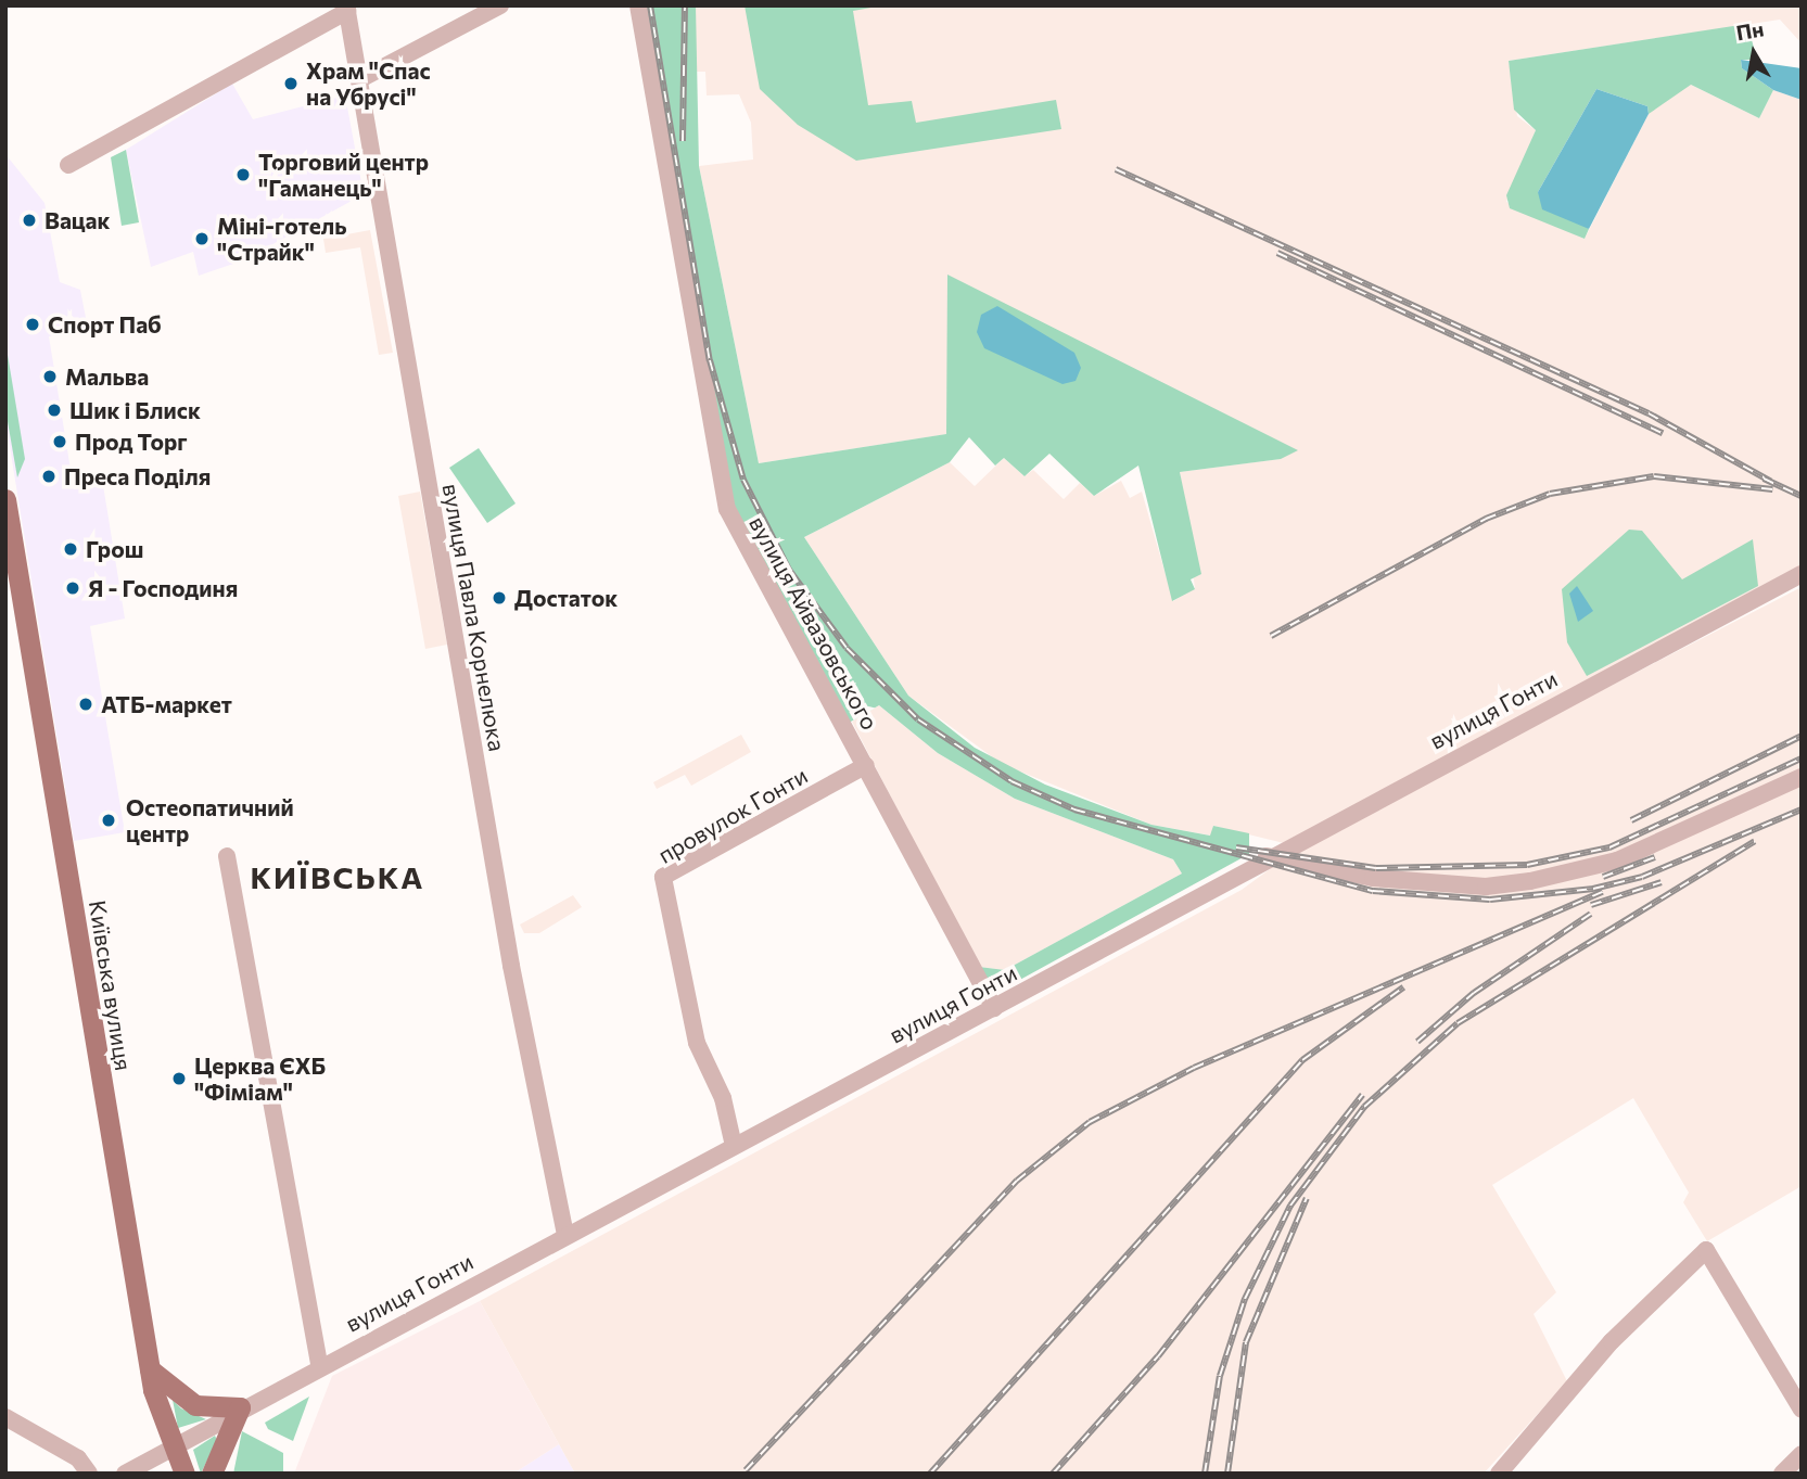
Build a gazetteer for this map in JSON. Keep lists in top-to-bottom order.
{
  "streets": {
    "main road": ["Київська вулиця"],
    "street": [
      "вулиця Павла Корнелюка",
      "вулиця Айвазовського",
      "вулиця Гонти",
      "провулок Гонти"
    ]
  },
  "crossings": [
    ["вулиця Павла Корнелюка", "вулиця Гонти"],
    ["вулиця Айвазовського", "вулиця Гонти"],
    ["вулиця Айвазовського", "провулок Гонти"],
    ["вулиця Гонти", "провулок Гонти"],
    ["вулиця Гонти", "Київська вулиця"]
  ],
  "districts": ["КИЇВСЬКА"],
  "places": [
    "Храм \"Спас на Убрусі\"",
    "Торговий центр \"Гаманець\"",
    "Вацак",
    "Міні-готель \"Страйк\"",
    "Спорт Паб",
    "Мальва",
    "Шик і Блиск",
    "Прод Торг",
    "Преса Поділя",
    "Грош",
    "Я - Господиня",
    "Достаток",
    "АТБ-маркет",
    "Остеопатичний центр",
    "Церква ЄХБ \"Фіміам\""
  ],
  "north": "top"
}
